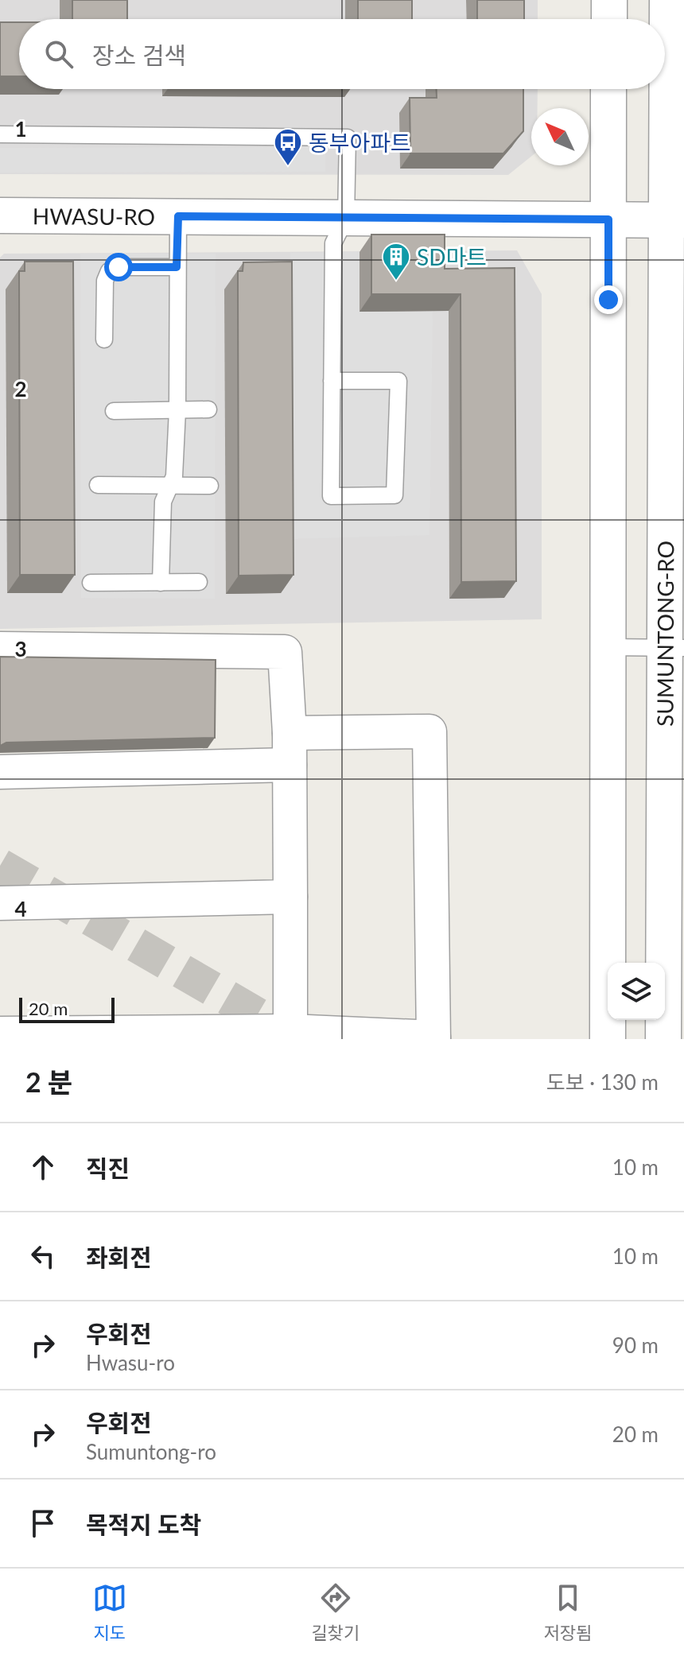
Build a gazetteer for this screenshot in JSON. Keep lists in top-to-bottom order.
{
  "streets": {
    "street": ["HWASU-RO", "SUMUNTONG-RO"]
  },
  "crossings": [
    ["HWASU-RO", "SUMUNTONG-RO"]
  ],
  "places": {
    "bus stop": ["동부아파트"],
    "building": ["SD마트"]
  },
  "scale_bar": "20 m",
  "north": "top left",
  "page": {
    "search": "장소 검색",
    "scale": "20 m",
    "heading": ["2 분", "도보 · 130 m"],
    "list": [
      ["직진", "10 m"],
      ["좌회전", "10 m"],
      ["우회전", "Hwasu-ro", "90 m"],
      ["우회전", "Sumuntong-ro", "20 m"],
      "목적지 도착"
    ],
    "nav": ["지도", "길찾기", "저장됨"]
  },
  "grid": {
    "rows": [
      "1",
      "2",
      "3",
      "4"
    ]
  }
}
